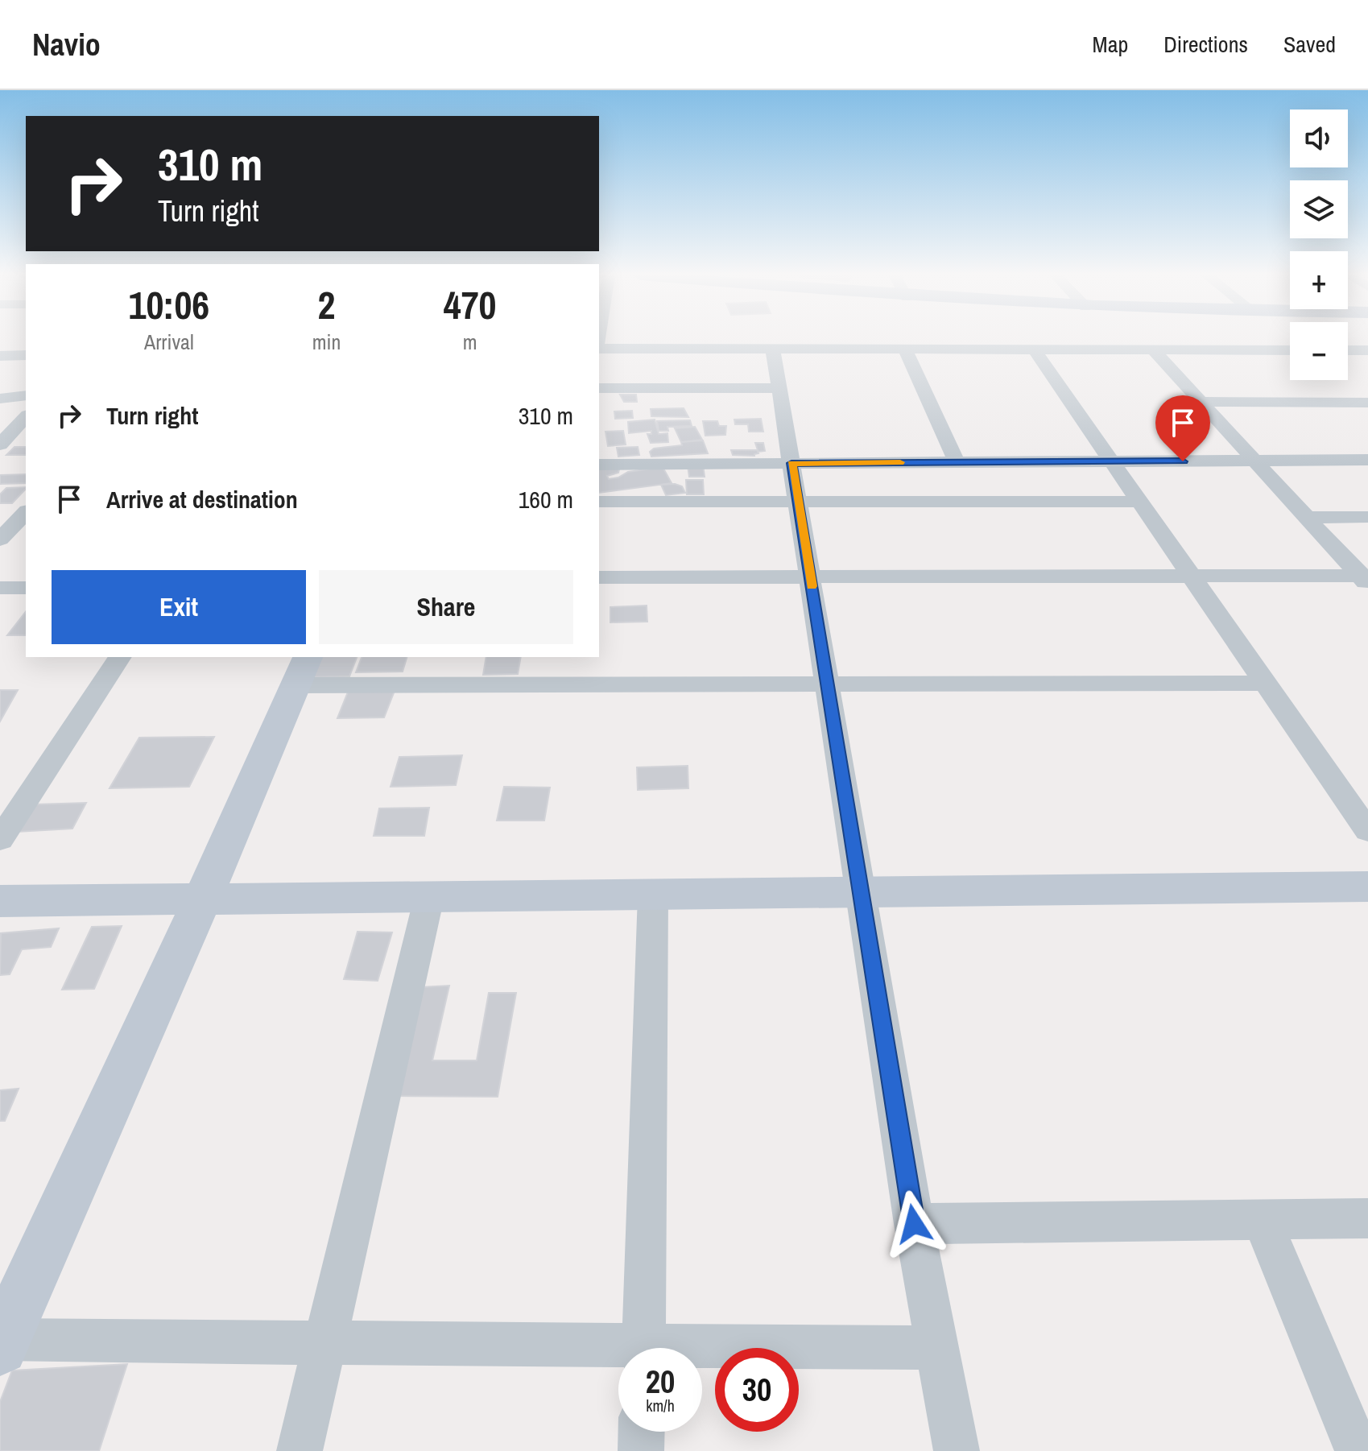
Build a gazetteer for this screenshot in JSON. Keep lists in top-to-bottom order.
{
  "page": {
    "header": "Navio",
    "nav": ["Map", "Directions", "Saved"],
    "map_buttons": ["+", "−"],
    "turn": ["310 m", "Turn right"],
    "eta": [
      "10:06",
      "Arrival",
      "2",
      "min",
      "470",
      "m"
    ],
    "list": [
      {
        "name": "Turn right",
        "value": "310 m"
      },
      {
        "name": "Arrive at destination",
        "value": "160 m"
      }
    ],
    "buttons": ["Exit", "Share"],
    "speed": "20 km/h",
    "limit": "30"
  }
}
